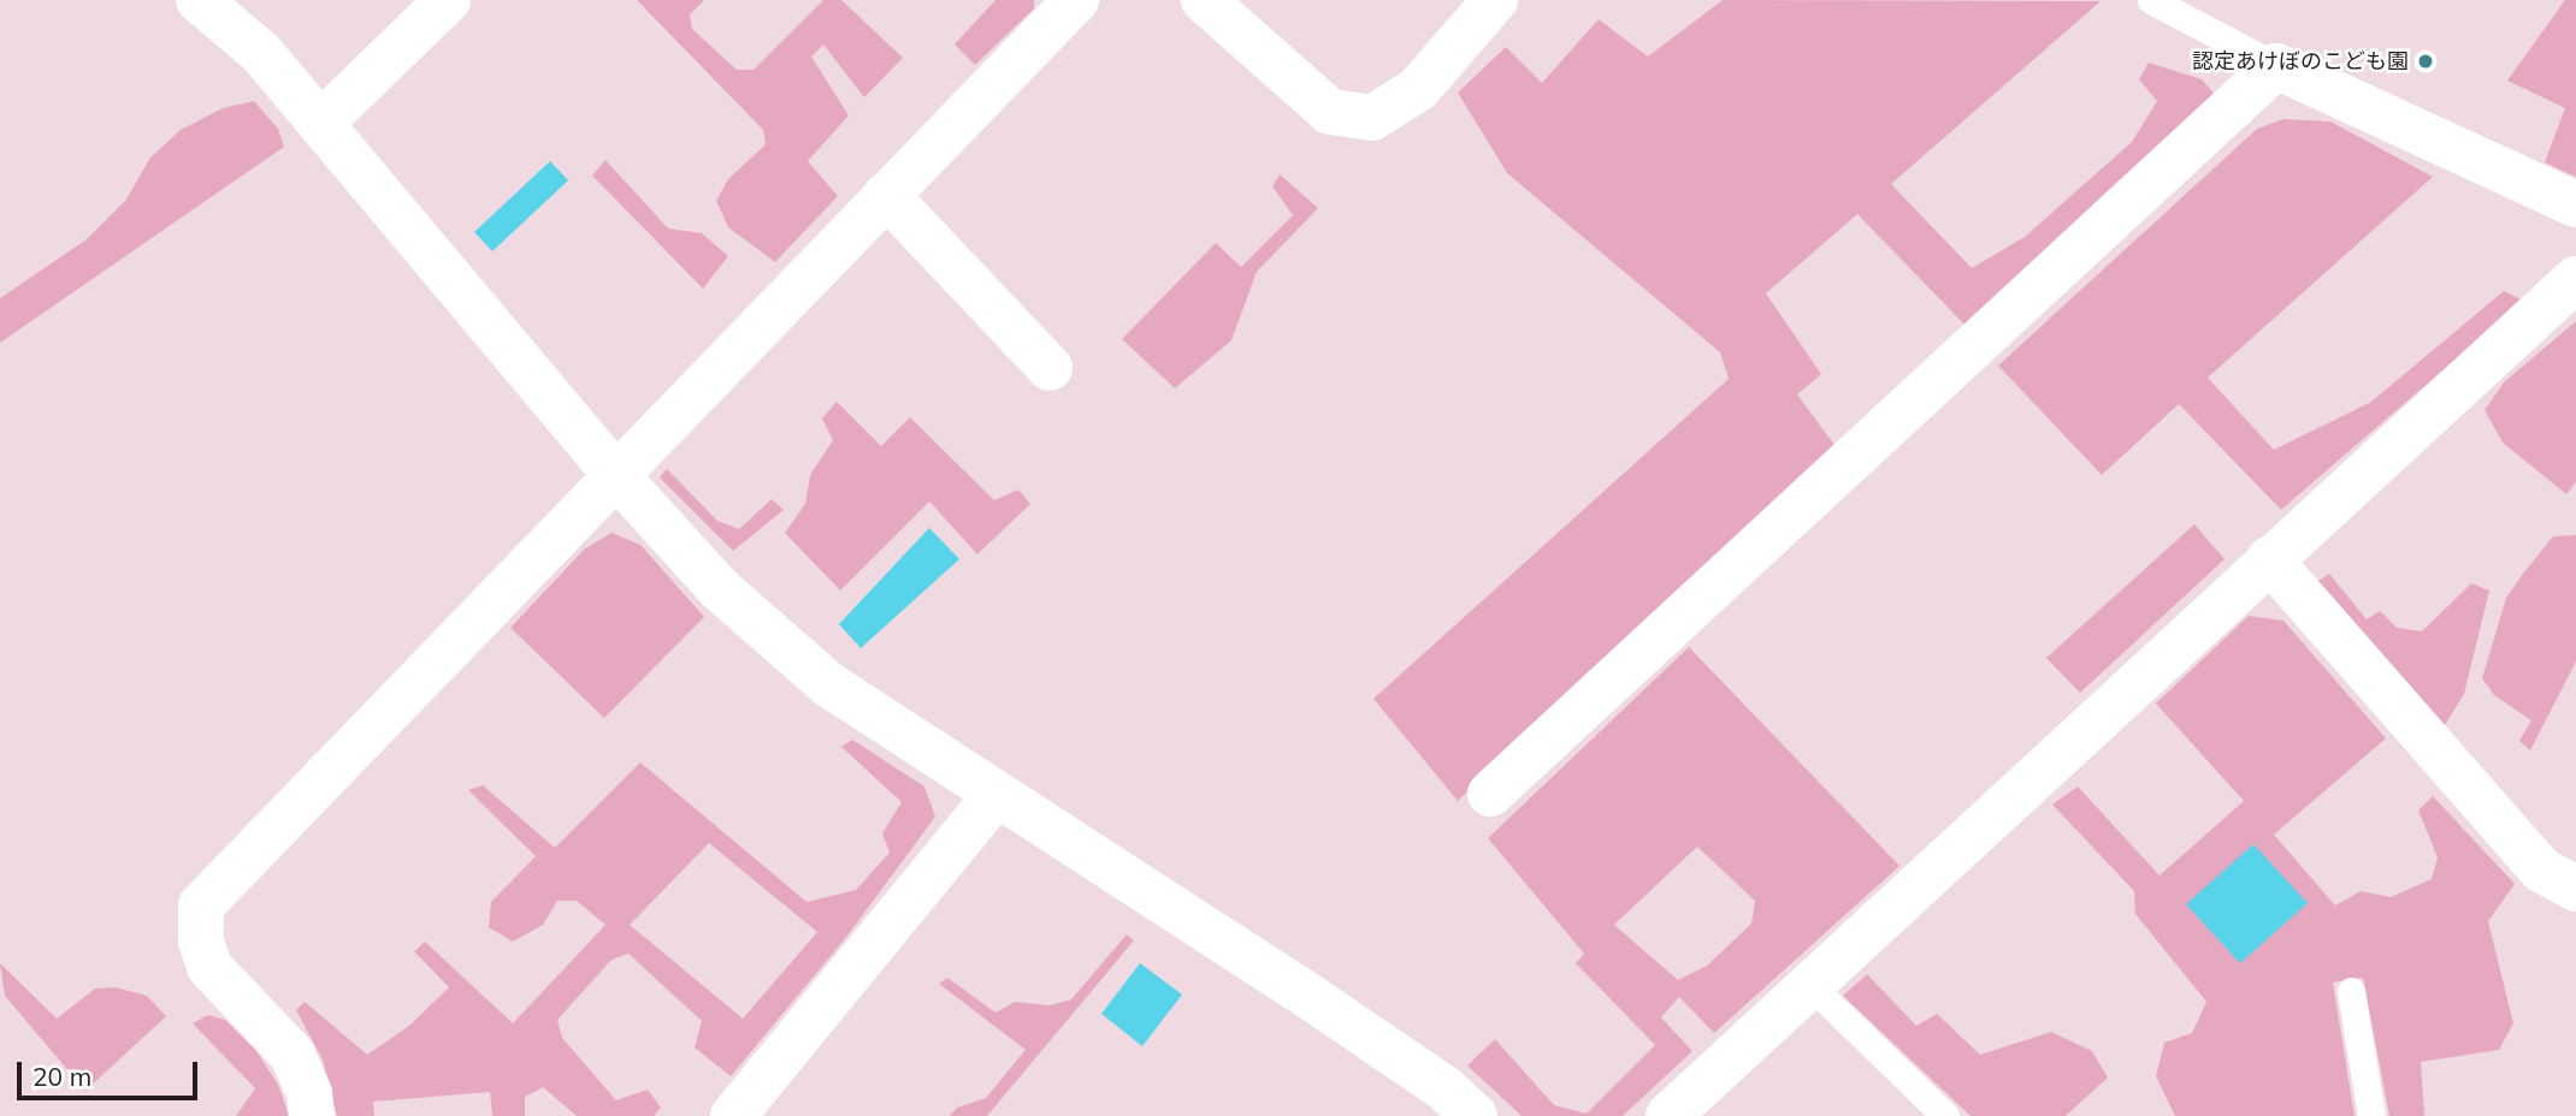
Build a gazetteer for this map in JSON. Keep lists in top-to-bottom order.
{
  "places": ["認定あけぼのこども園"],
  "scale_bar": "20 m"
}
